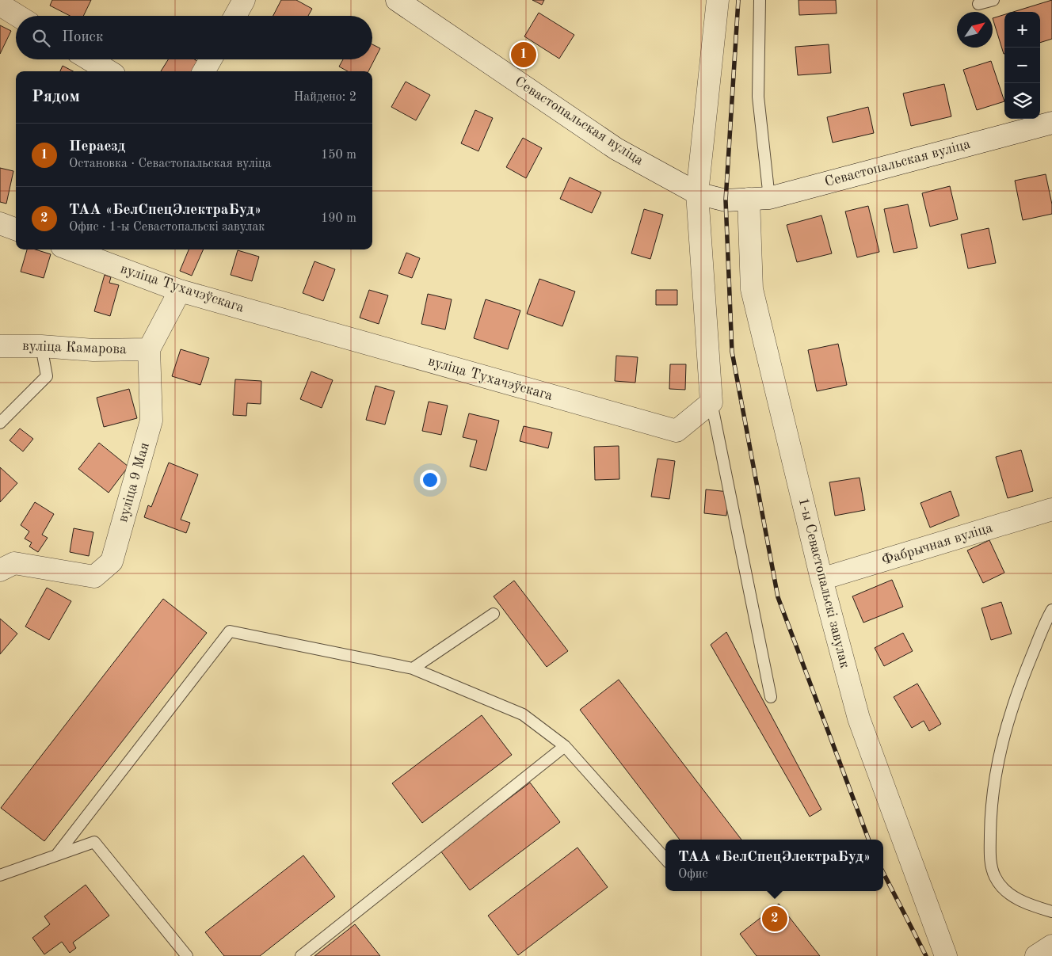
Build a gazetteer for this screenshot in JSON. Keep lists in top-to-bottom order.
{
  "streets": {
    "street": [
      "Севастопальская вуліца",
      "вуліца Тухачэўскага",
      "вуліца Камарова",
      "вуліца 9 Мая",
      "Фабрычная вуліца",
      "1-ы Севастопальскі завулак"
    ]
  },
  "crossings": [
    ["Севастопальская вуліца", "1-ы Севастопальскі завулак"],
    ["вуліца Тухачэўскага", "вуліца 9 Мая"],
    ["вуліца Камарова", "вуліца 9 Мая"],
    ["Фабрычная вуліца", "1-ы Севастопальскі завулак"]
  ],
  "north": "top right",
  "page": {
    "map_buttons": ["+", "−"],
    "search": "Поиск",
    "pins": ["1", "2"],
    "heading": ["Рядом", "Найдено: 2"],
    "list": [
      {
        "mark": "1",
        "name": "Пераезд",
        "note": "Остановка · Севастопальская вуліца",
        "value": "150 m"
      },
      {
        "mark": "2",
        "name": "ТАА «БелСпецЭлектраБуд»",
        "note": "Офис · 1-ы Севастопальскі завулак",
        "value": "190 m"
      }
    ],
    "popup": ["ТАА «БелСпецЭлектраБуд»", "Офис"]
  }
}
